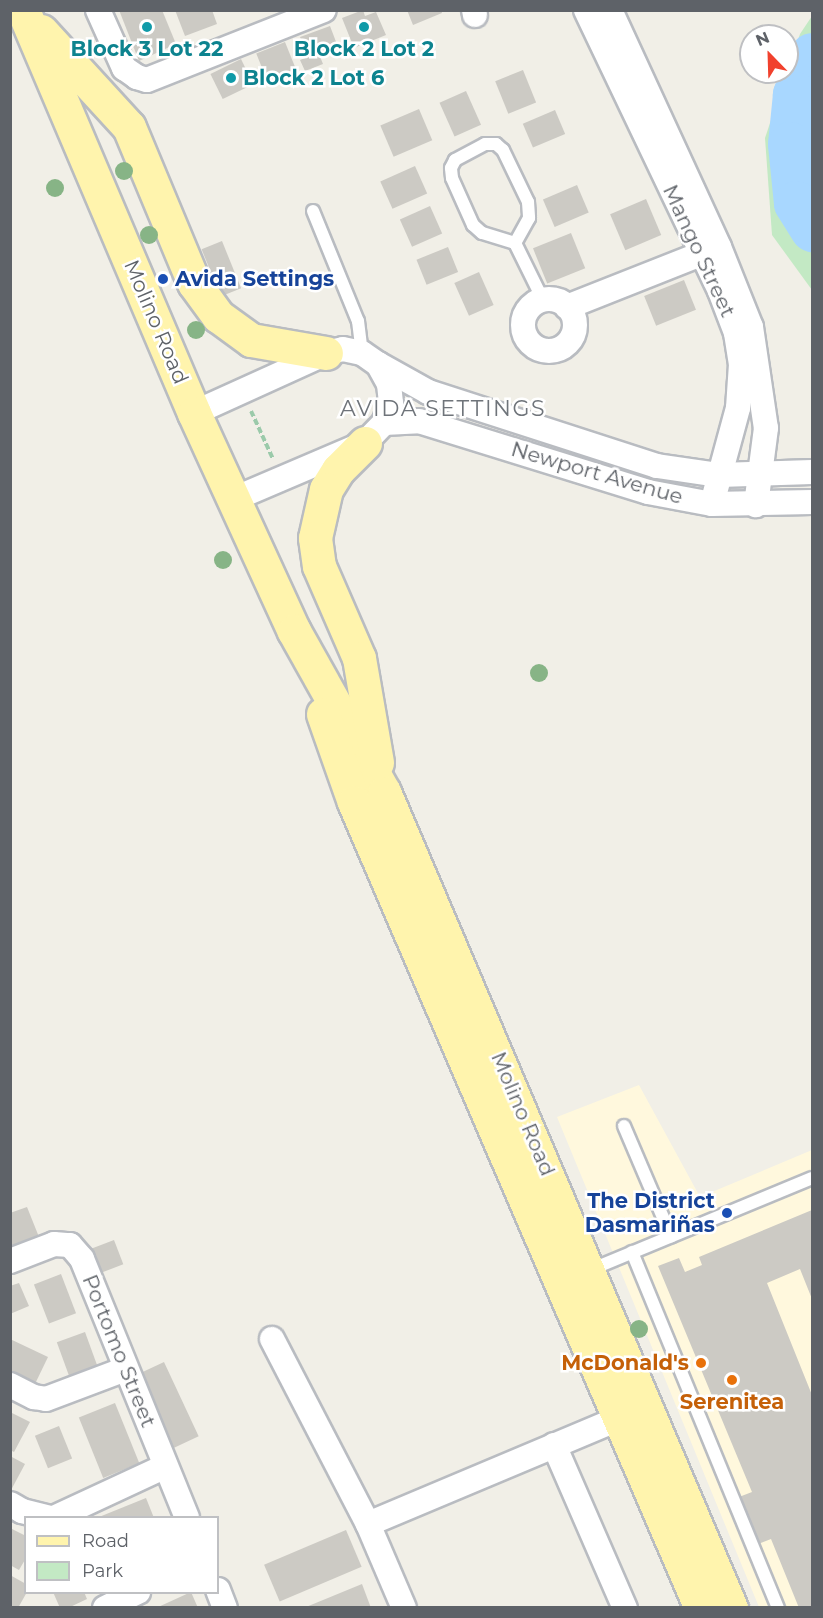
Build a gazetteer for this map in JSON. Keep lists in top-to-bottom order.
{
  "streets": {
    "main road": ["Molino Road"],
    "street": ["Mango Street", "Newport Avenue", "Portomo Street"]
  },
  "crossings": [
    ["Mango Street", "Newport Avenue"],
    ["Molino Road", "Newport Avenue"]
  ],
  "districts": ["AVIDA SETTINGS"],
  "places": [
    "Block 3 Lot 22",
    "Block 2 Lot 2",
    "Block 2 Lot 6",
    "Avida Settings",
    "The District Dasmariñas",
    "McDonald's",
    "Serenitea"
  ],
  "legend": ["Road", "Park"],
  "north": "top left"
}
